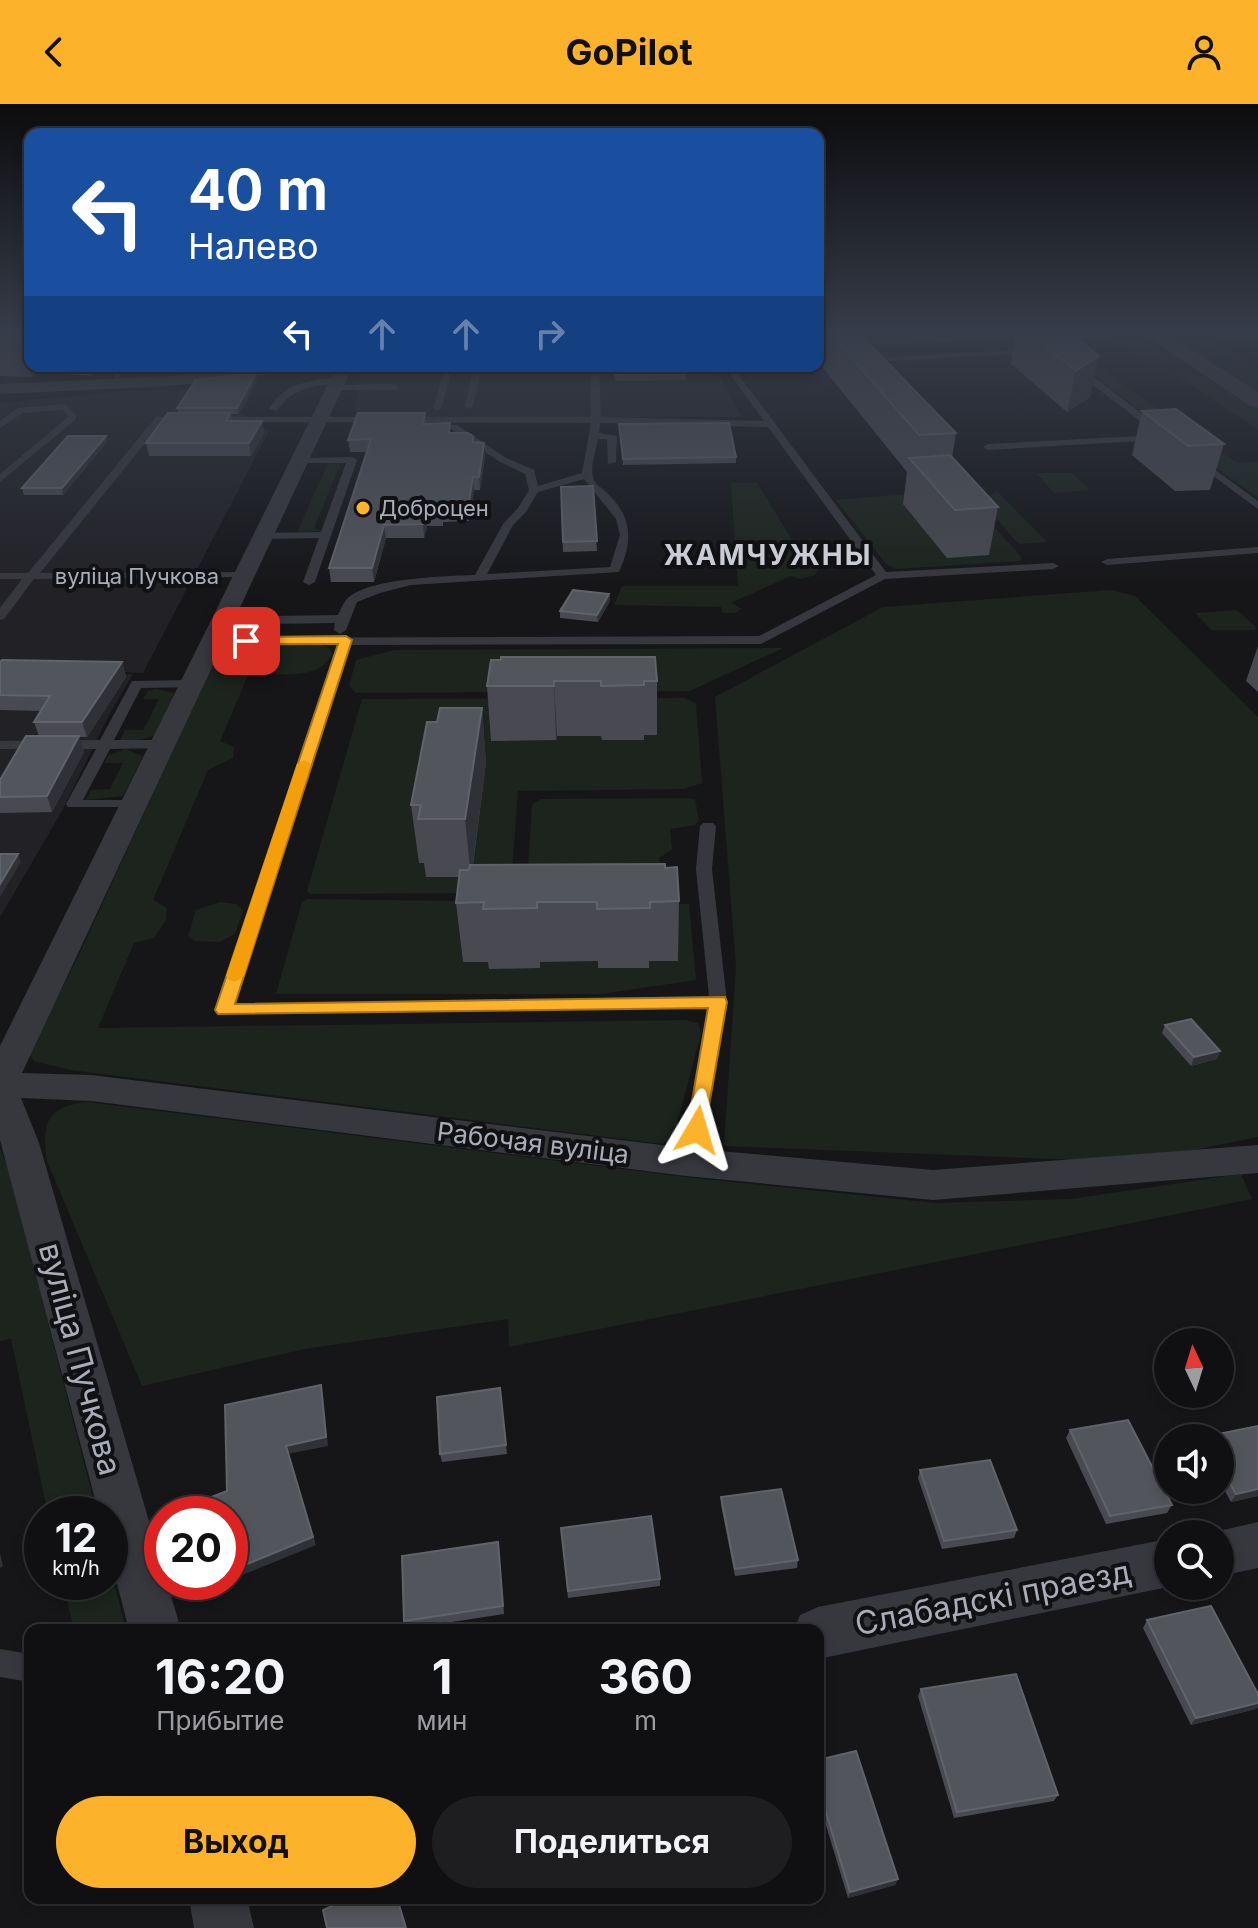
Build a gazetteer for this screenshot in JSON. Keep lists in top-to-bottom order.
{
  "streets": {
    "street": ["вуліца Пучкова", "Рабочая вуліца", "Слабадскі праезд"]
  },
  "crossings": [
    ["вуліца Пучкова", "Рабочая вуліца"]
  ],
  "districts": ["ЖАМЧУЖНЫ"],
  "places": ["Доброцен"],
  "north": "top",
  "page": {
    "header": "GoPilot",
    "turn": ["40 m", "Налево"],
    "speed": "12 km/h",
    "limit": "20",
    "eta": [
      "16:20",
      "Прибытие",
      "1",
      "мин",
      "360",
      "m"
    ],
    "buttons": ["Выход", "Поделиться"]
  }
}
